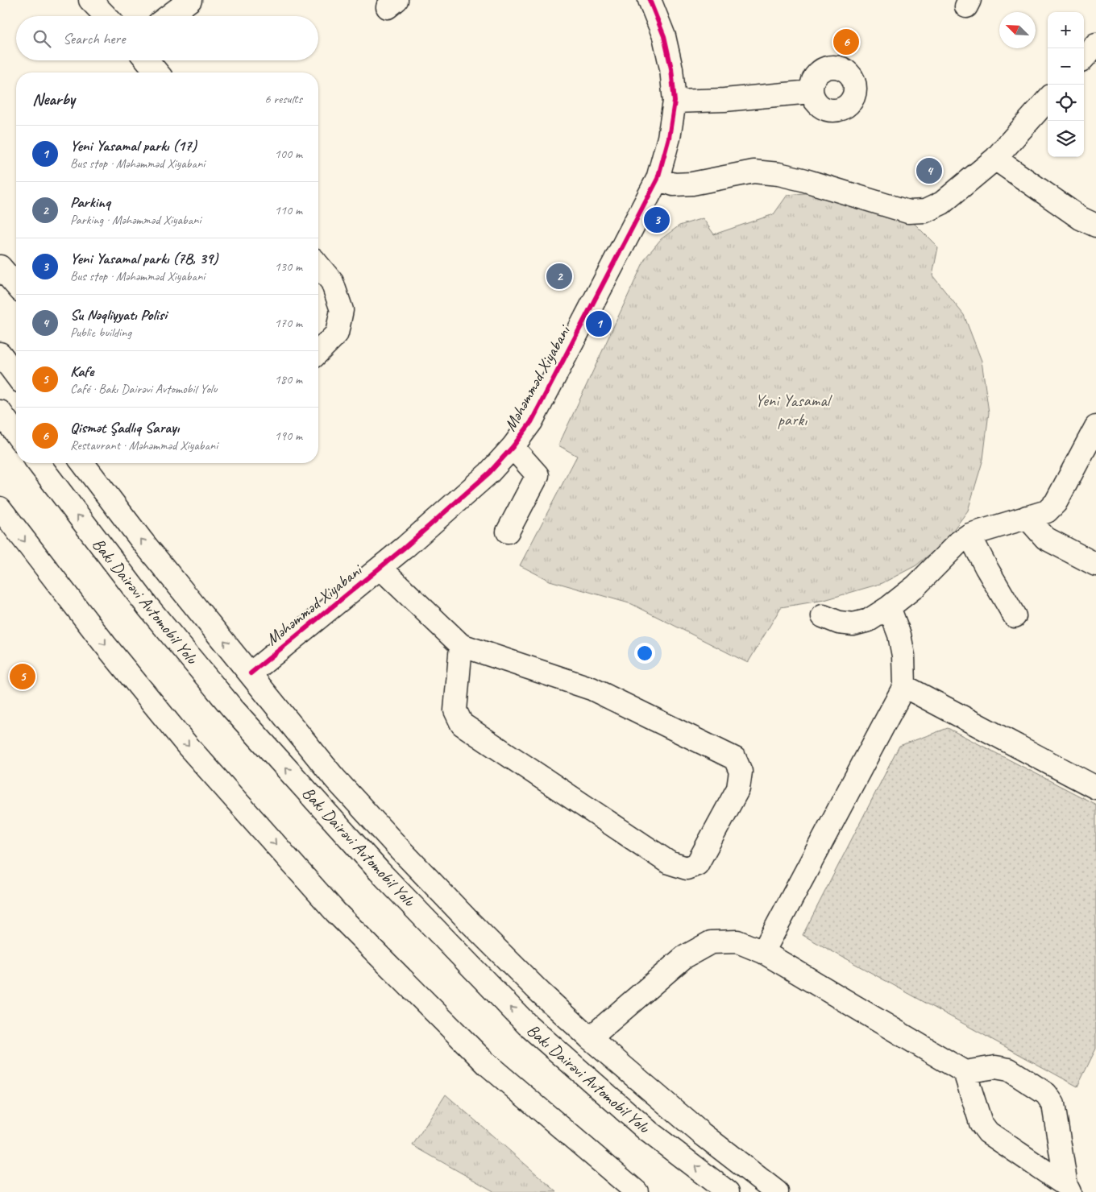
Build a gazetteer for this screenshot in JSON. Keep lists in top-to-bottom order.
{
  "streets": {
    "main road": ["Məhəmməd Xiyabani", "Bakı Dairəvi Avtomobil Yolu"]
  },
  "parks": ["Yeni Yasamal parkı"],
  "north": "top left",
  "page": {
    "map_buttons": ["+", "−"],
    "search": "Search here",
    "pins": [
      "6",
      "4",
      "3",
      "2",
      "1",
      "5"
    ],
    "heading": ["Nearby", "6 results"],
    "list": [
      {
        "mark": "1",
        "name": "Yeni Yasamal parkı (17)",
        "note": "Bus stop · Məhəmməd Xiyabani",
        "value": "100 m"
      },
      {
        "mark": "2",
        "name": "Parkinq",
        "note": "Parking · Məhəmməd Xiyabani",
        "value": "110 m"
      },
      {
        "mark": "3",
        "name": "Yeni Yasamal parkı (7B, 39)",
        "note": "Bus stop · Məhəmməd Xiyabani",
        "value": "130 m"
      },
      {
        "mark": "4",
        "name": "Su Nəqliyyatı Polisi",
        "note": "Public building",
        "value": "170 m"
      },
      {
        "mark": "5",
        "name": "Kafe",
        "note": "Café · Bakı Dairəvi Avtomobil Yolu",
        "value": "180 m"
      },
      {
        "mark": "6",
        "name": "Qismət Şadlıq Sarayı",
        "note": "Restaurant · Məhəmməd Xiyabani",
        "value": "190 m"
      }
    ]
  }
}
